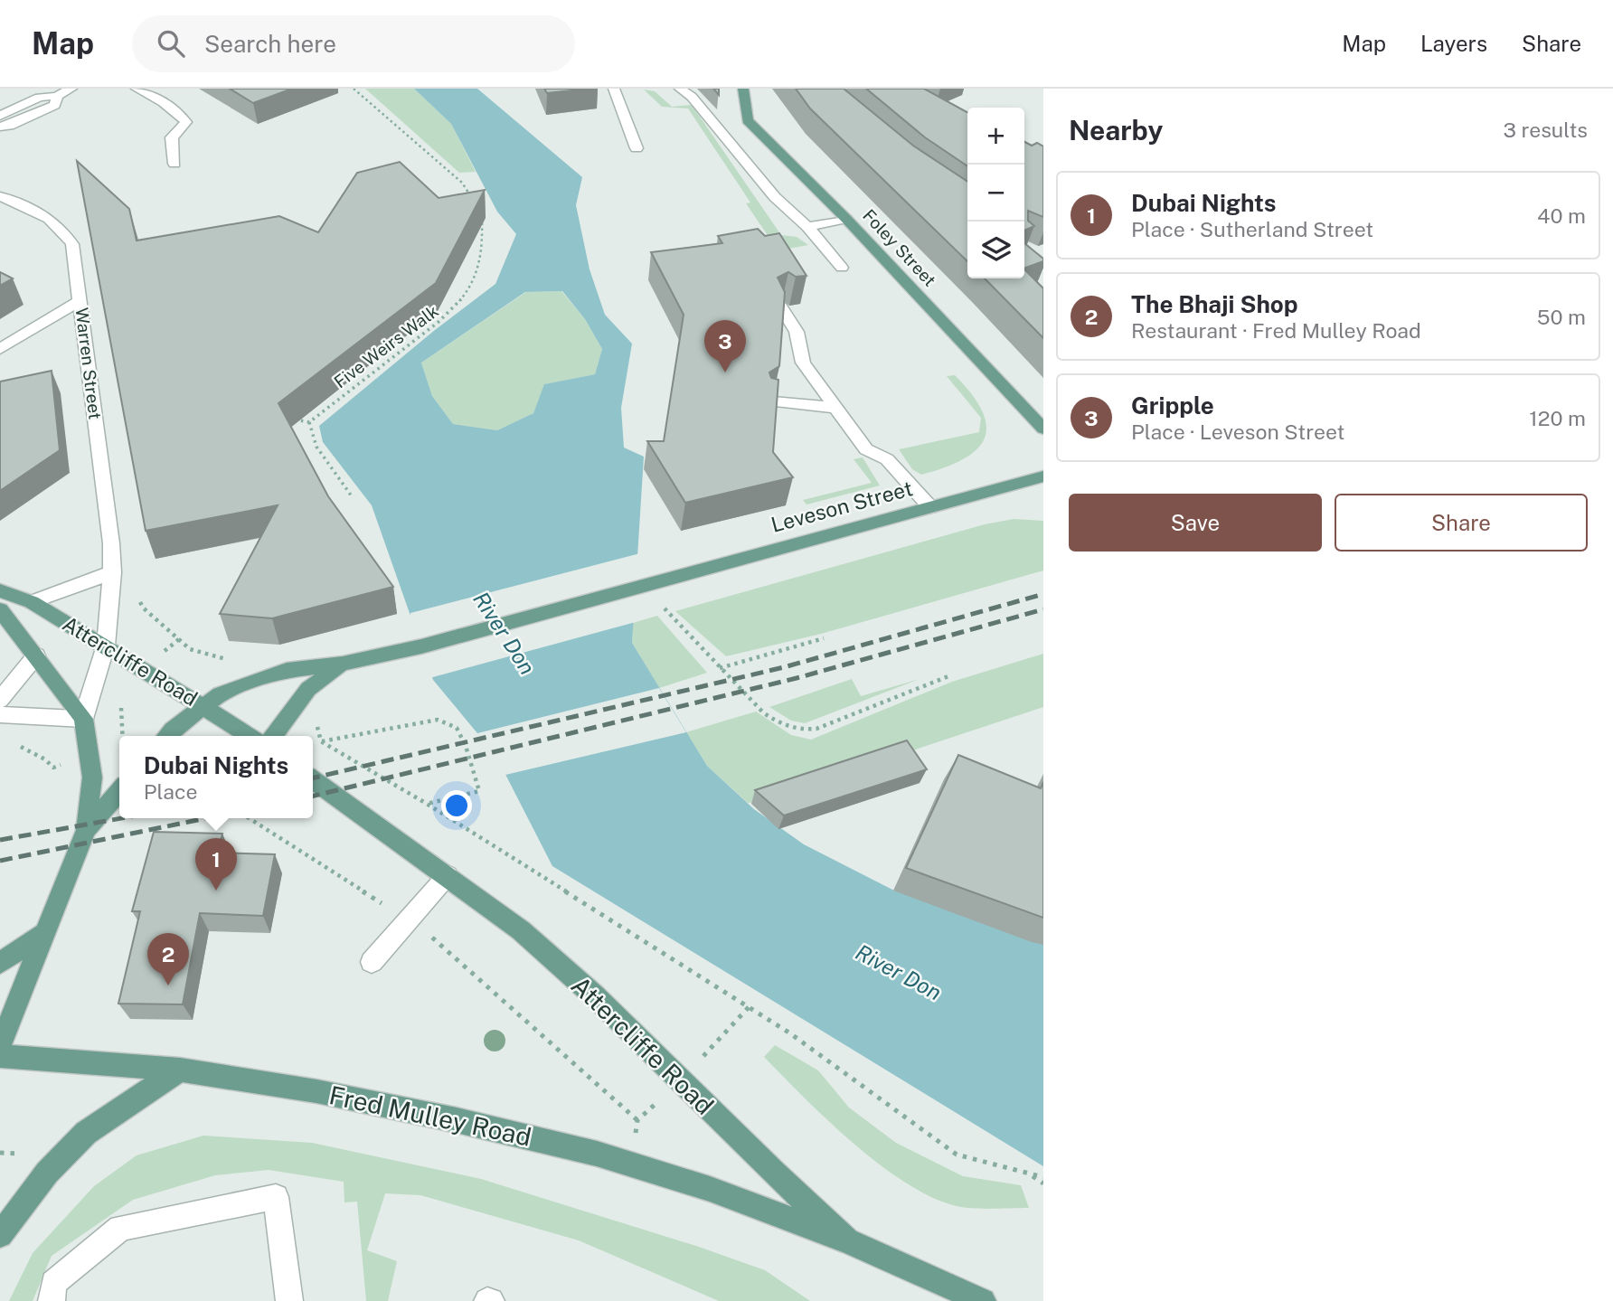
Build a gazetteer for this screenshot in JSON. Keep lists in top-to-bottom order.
{
  "streets": {
    "main road": [
      "Foley Street",
      "Leveson Street",
      "Attercliffe Road",
      "Fred Mulley Road"
    ],
    "street": ["Warren Street"],
    "path": ["Five Weirs Walk"]
  },
  "crossings": [
    ["Warren Street", "Attercliffe Road"],
    ["Attercliffe Road", "Fred Mulley Road"]
  ],
  "water": ["River Don"],
  "page": {
    "header": "Map",
    "search": "Search here",
    "nav": ["Map", "Layers", "Share"],
    "heading": ["Nearby", "3 results"],
    "map_buttons": ["+", "−"],
    "list": [
      {
        "mark": "1",
        "name": "Dubai Nights",
        "note": "Place · Sutherland Street",
        "value": "40 m"
      },
      {
        "mark": "2",
        "name": "The Bhaji Shop",
        "note": "Restaurant · Fred Mulley Road",
        "value": "50 m"
      },
      {
        "mark": "3",
        "name": "Gripple",
        "note": "Place · Leveson Street",
        "value": "120 m"
      }
    ],
    "pins": ["3", "1", "2"],
    "buttons": ["Save", "Share"],
    "popup": ["Dubai Nights", "Place"]
  }
}
